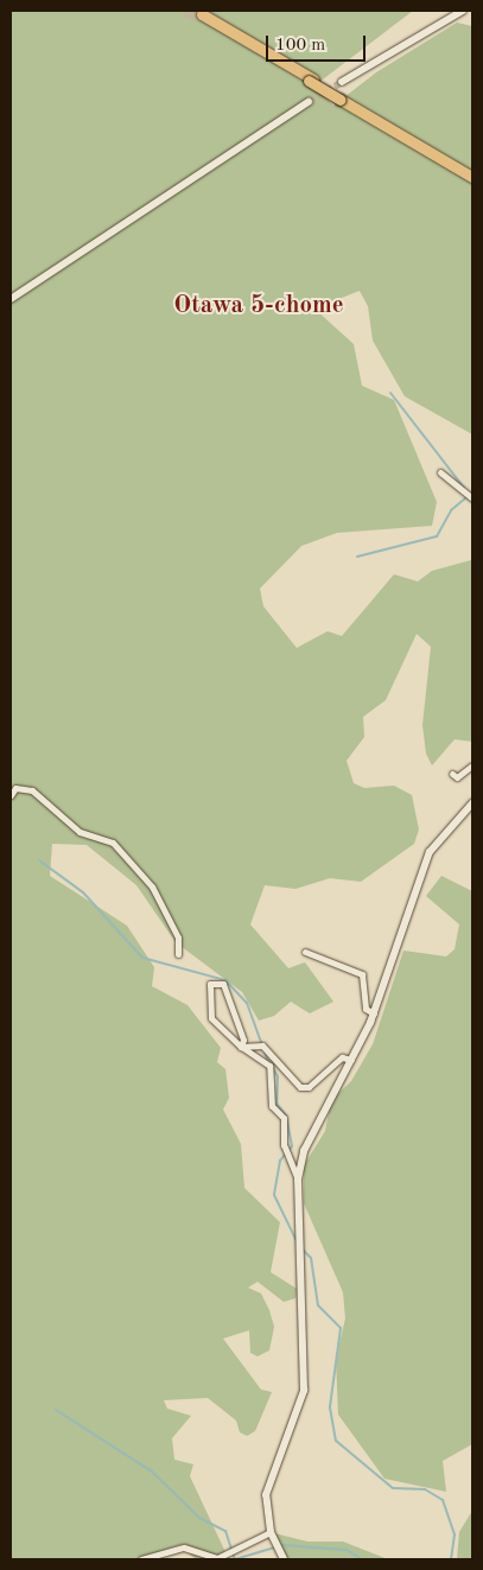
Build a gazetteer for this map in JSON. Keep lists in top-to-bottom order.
{
  "districts": ["Otawa 5-chome"],
  "scale_bar": "100 m"
}
